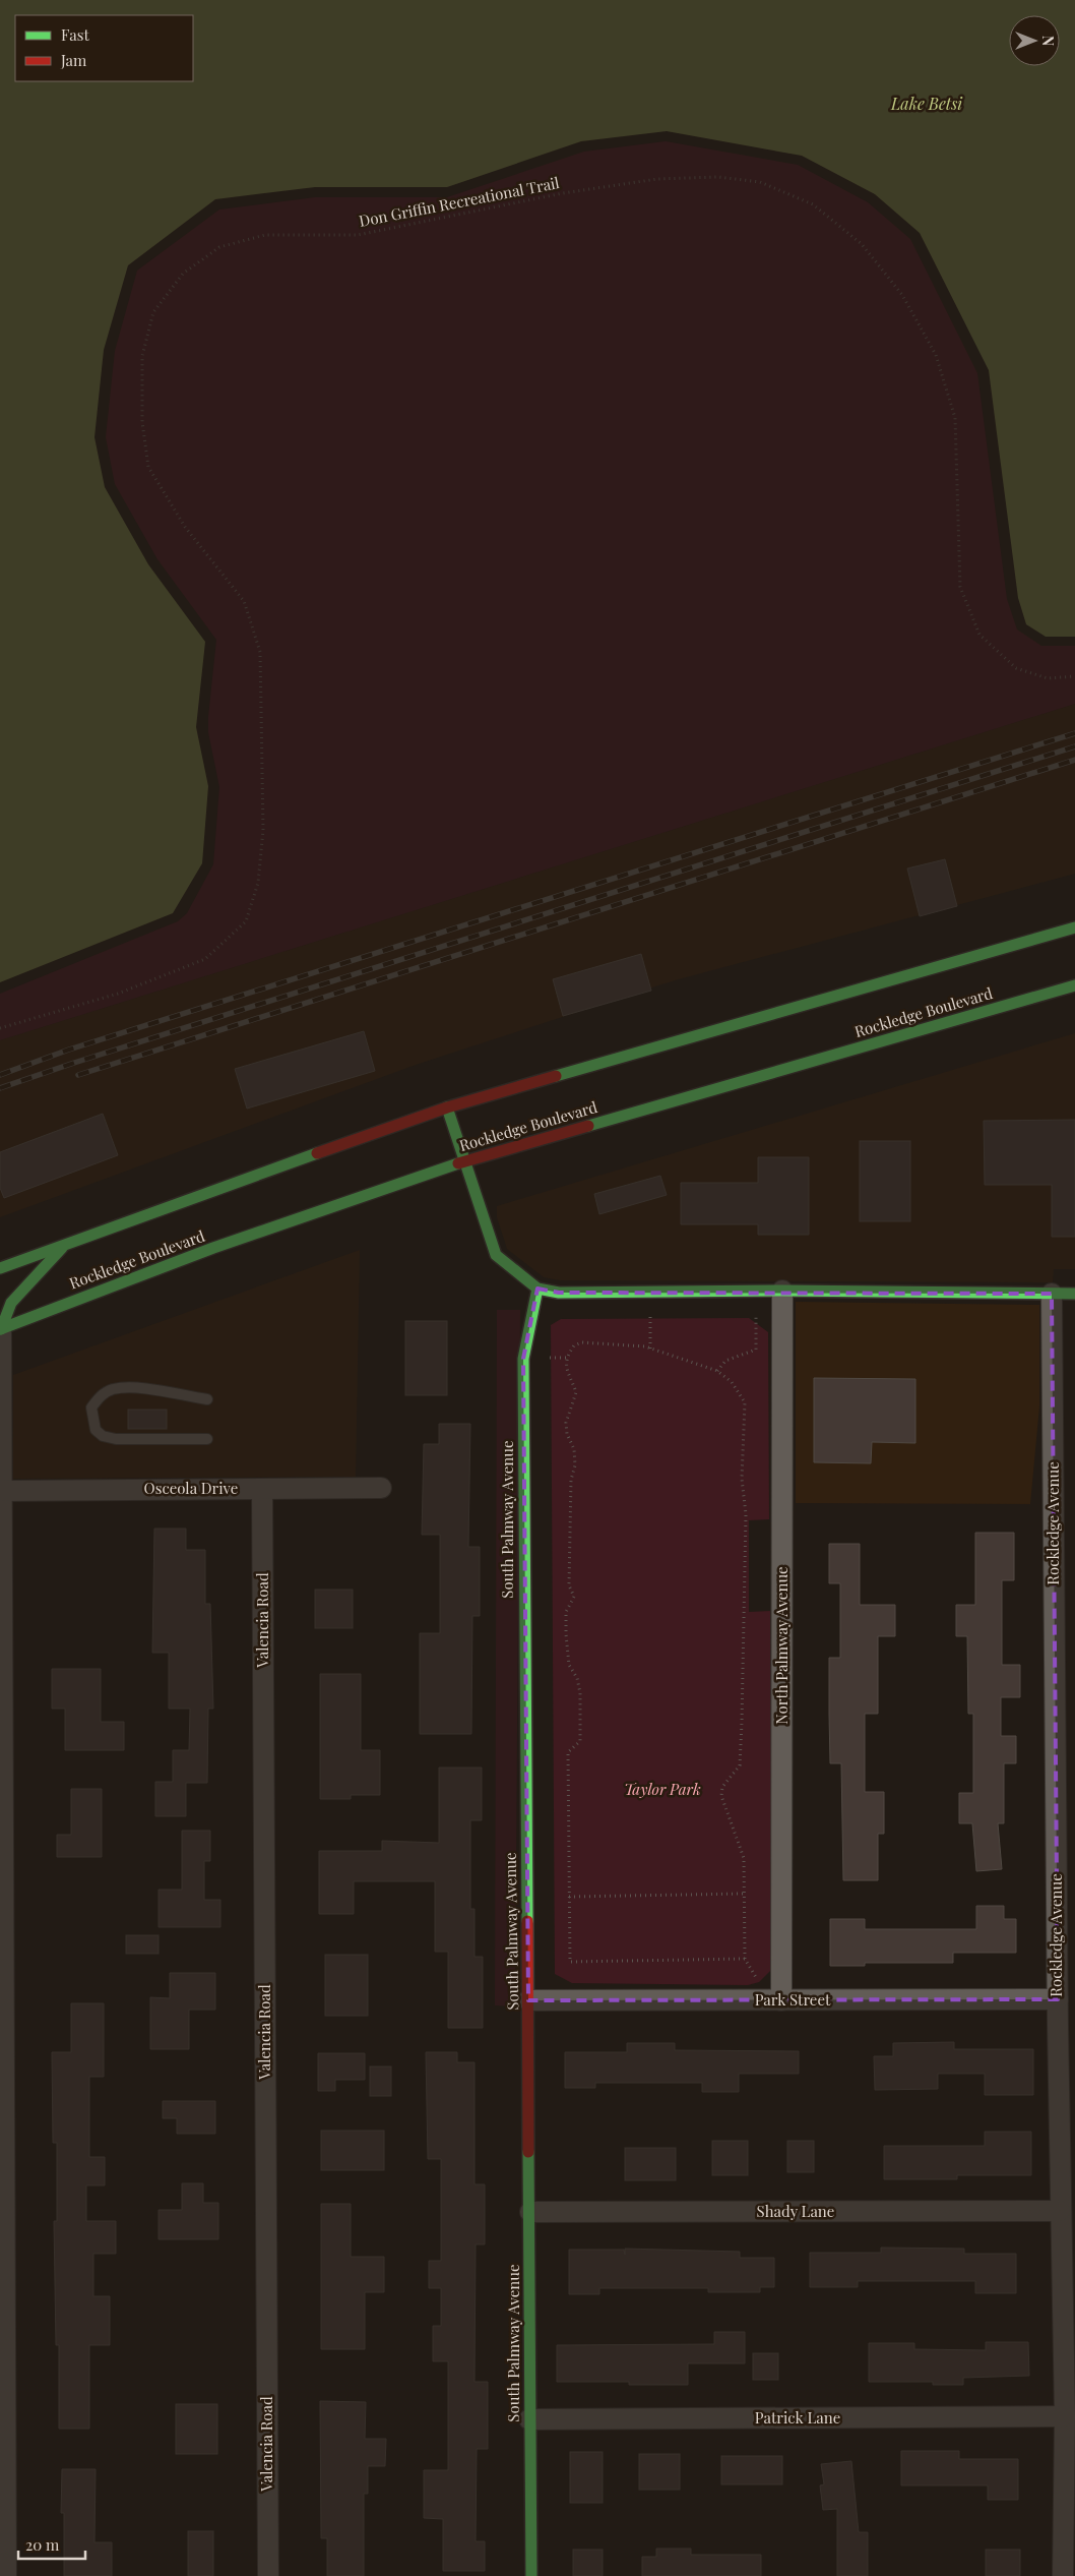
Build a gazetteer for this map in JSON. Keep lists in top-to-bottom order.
{
  "streets": {
    "main road": ["Rockledge Boulevard", "South Palmway Avenue"],
    "street": [
      "Osceola Drive",
      "Rockledge Avenue",
      "Valencia Road",
      "North Palmway Avenue",
      "Park Street",
      "Shady Lane",
      "Patrick Lane"
    ],
    "path": ["Don Griffin Recreational Trail"]
  },
  "crossings": [
    ["Osceola Drive", "Valencia Road"],
    ["South Palmway Avenue", "Park Street"],
    ["South Palmway Avenue", "Shady Lane"],
    ["South Palmway Avenue", "Patrick Lane"],
    ["Rockledge Avenue", "Park Street"],
    ["Rockledge Avenue", "Shady Lane"],
    ["Rockledge Avenue", "Patrick Lane"],
    ["North Palmway Avenue", "Park Street"]
  ],
  "water": ["Lake Betsi"],
  "parks": ["Taylor Park"],
  "legend": ["Fast", "Jam"],
  "scale_bar": "20 m",
  "north": "right"
}
